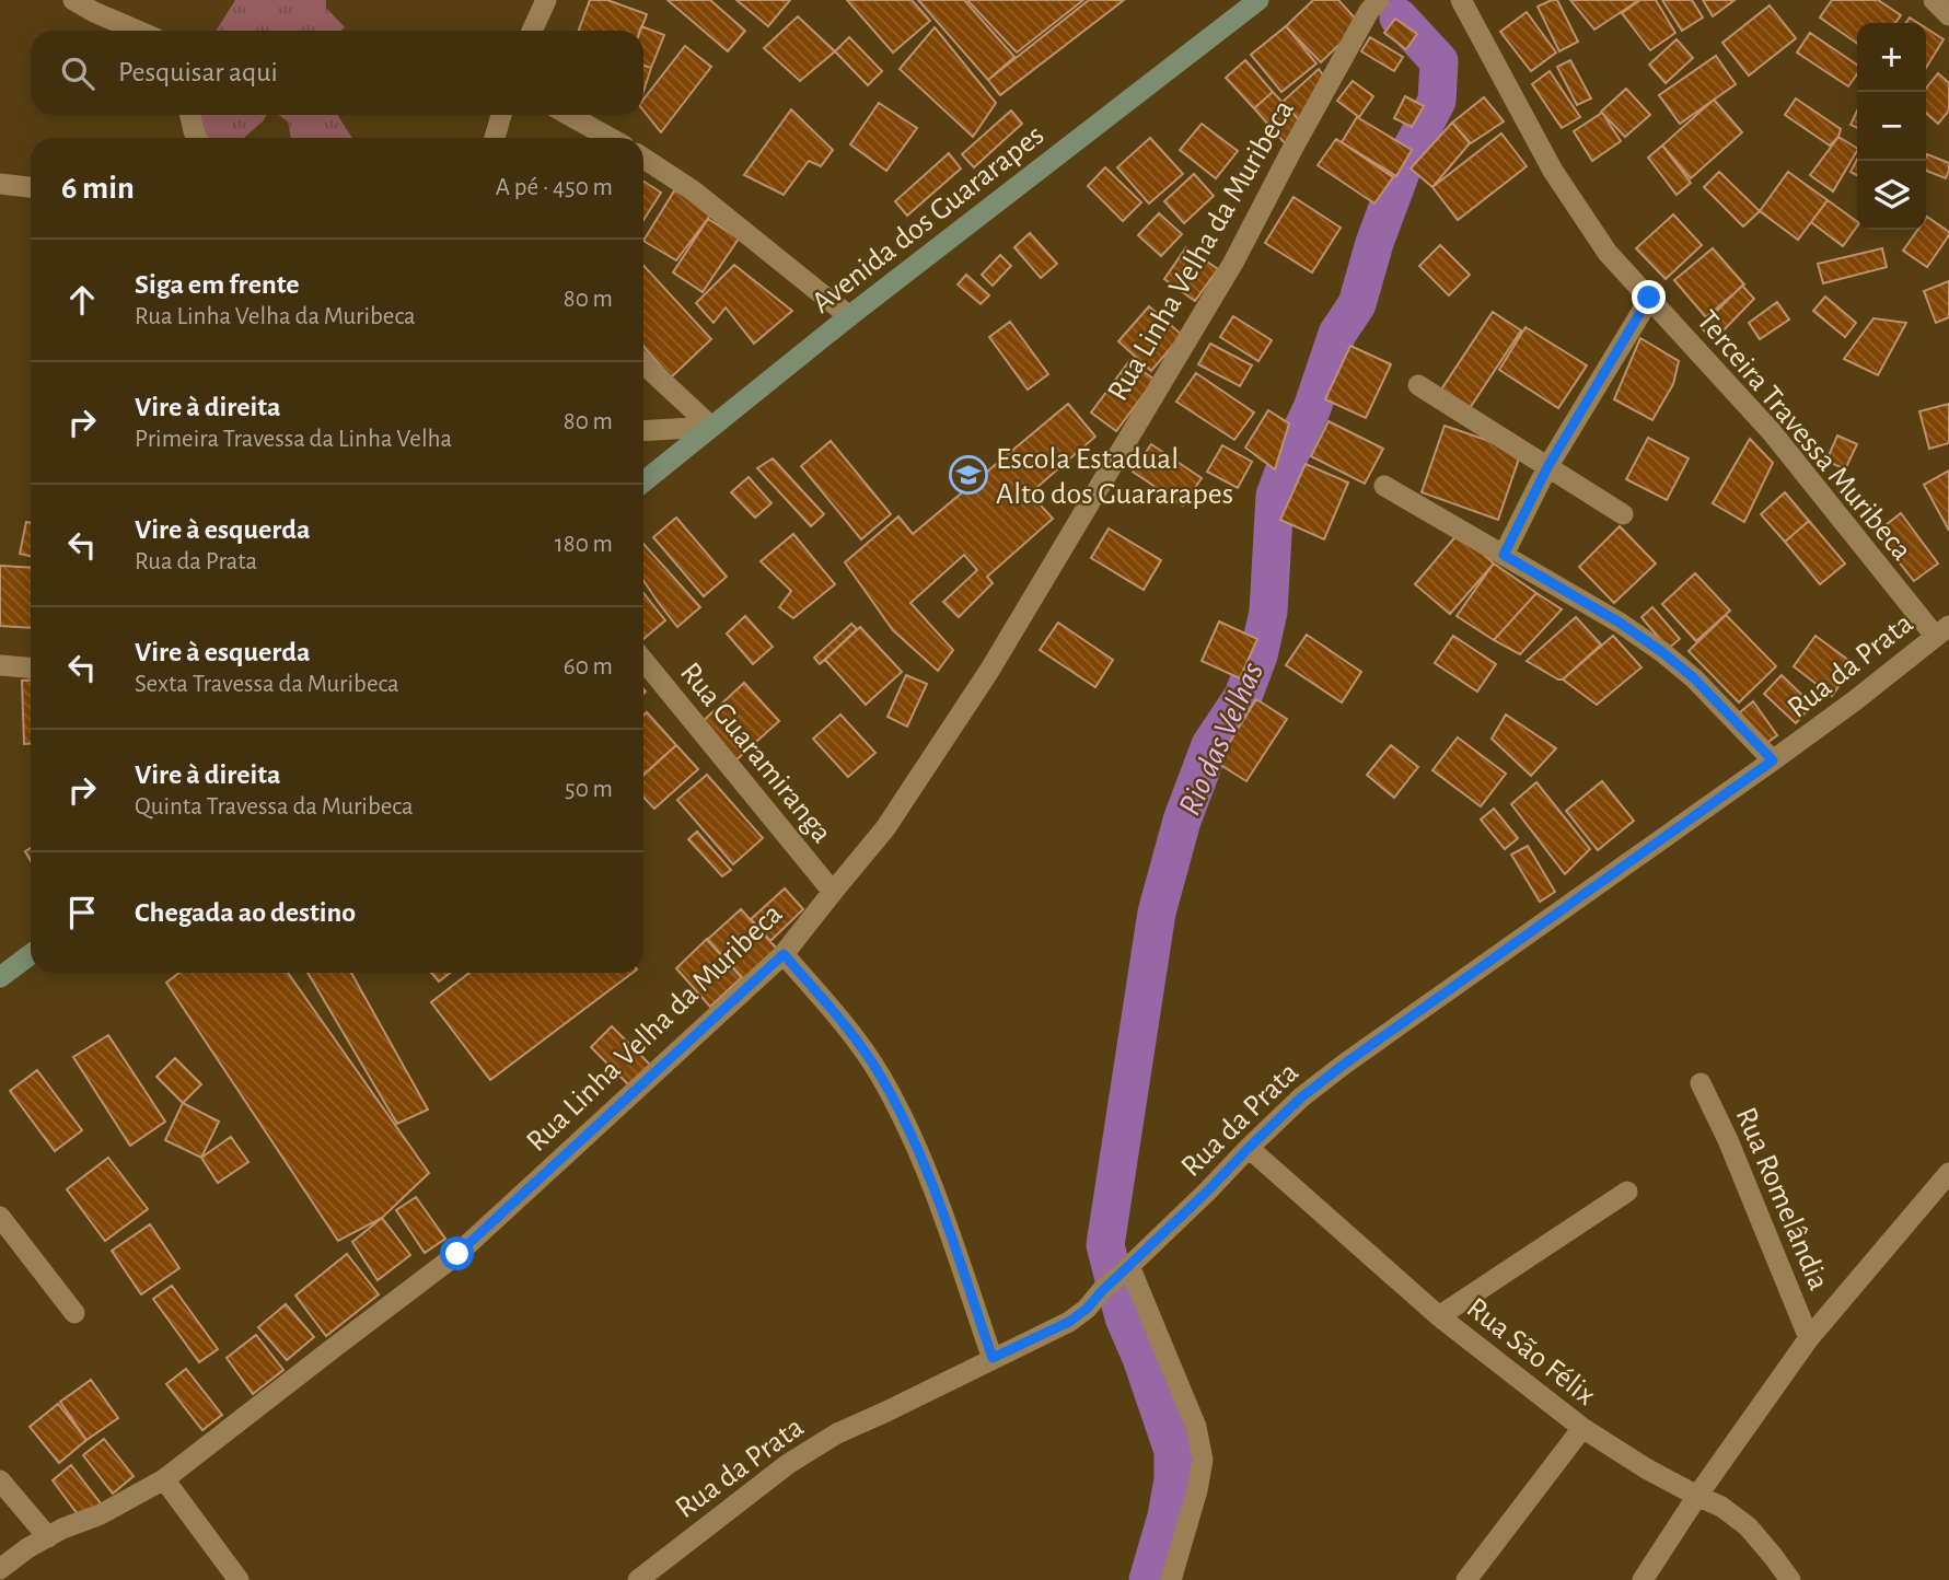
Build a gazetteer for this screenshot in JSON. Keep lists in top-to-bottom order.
{
  "streets": {
    "main road": ["Avenida dos Guararapes"],
    "street": [
      "Rua Linha Velha da Muribeca",
      "Terceira Travessa Muribeca",
      "Rua da Prata",
      "Rua Guaramiranga",
      "Rua Romelândia",
      "Rua São Félix"
    ]
  },
  "crossings": [
    ["Rua Linha Velha da Muribeca", "Rua Guaramiranga"],
    ["Terceira Travessa Muribeca", "Rua da Prata"],
    ["Rua da Prata", "Rua São Félix"]
  ],
  "water": ["Rio das Velhas"],
  "places": {
    "school or university": ["Escola Estadual Alto dos Guararapes"]
  },
  "page": {
    "map_buttons": ["+", "−"],
    "search": "Pesquisar aqui",
    "heading": ["6 min", "A pé · 450 m"],
    "list": [
      ["Siga em frente", "Rua Linha Velha da Muribeca", "80 m"],
      ["Vire à direita", "Primeira Travessa da Linha Velha", "80 m"],
      ["Vire à esquerda", "Rua da Prata", "180 m"],
      ["Vire à esquerda", "Sexta Travessa da Muribeca", "60 m"],
      ["Vire à direita", "Quinta Travessa da Muribeca", "50 m"],
      "Chegada ao destino"
    ]
  }
}
